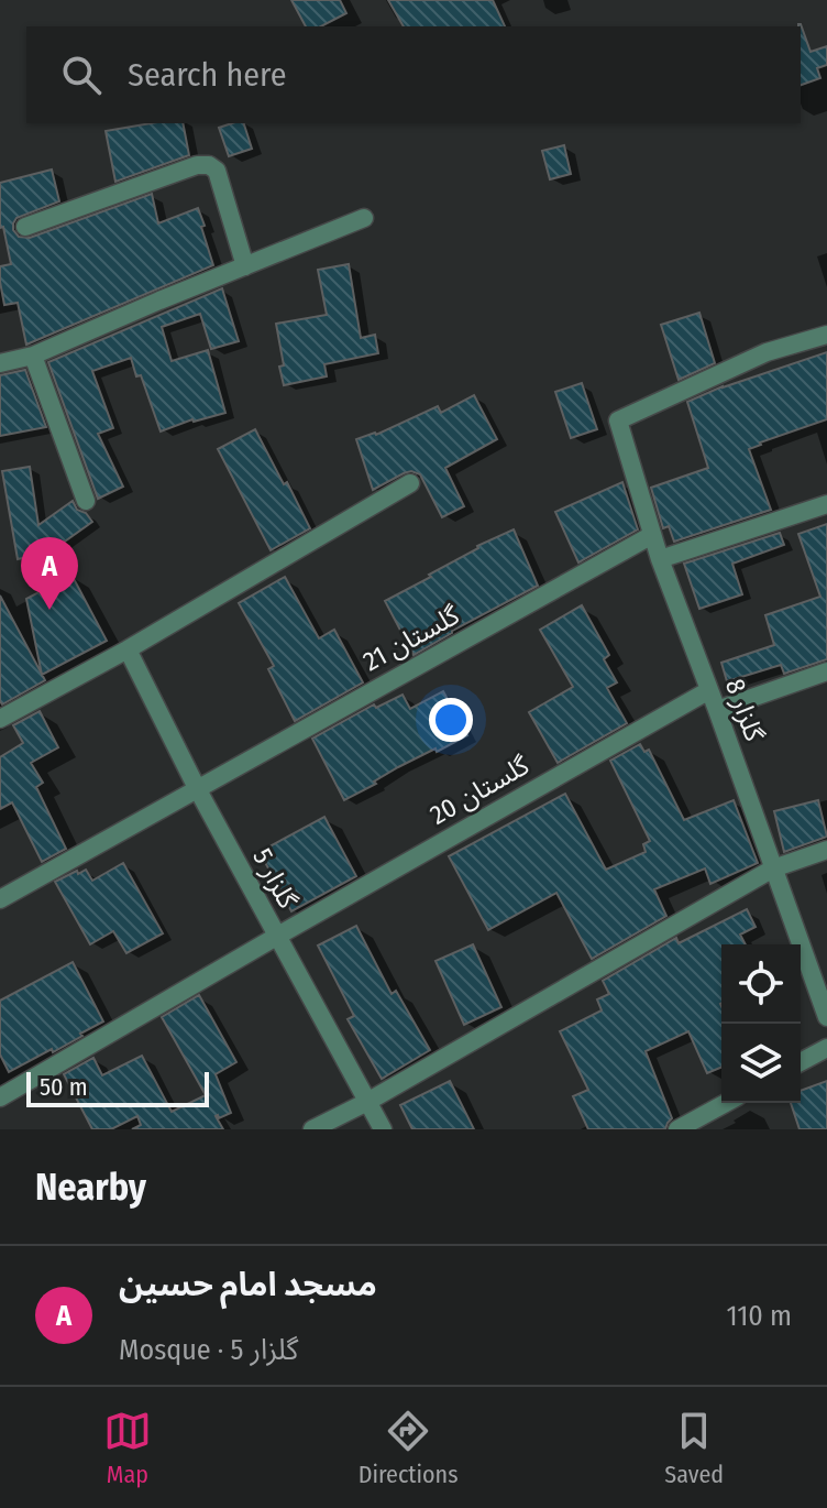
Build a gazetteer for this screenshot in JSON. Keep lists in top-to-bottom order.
{
  "streets": {
    "street": [
      "گلستان 21",
      "گلزار 8",
      "گلستان 20",
      "گلزار 5"
    ]
  },
  "crossings": [
    ["گلستان 21", "گلزار 8"],
    ["گلستان 21", "گلزار 5"],
    ["گلزار 8", "گلستان 20"],
    ["گلستان 20", "گلزار 5"]
  ],
  "scale_bar": "50 m",
  "page": {
    "search": "Search here",
    "pins": "A",
    "scale": "50 m",
    "heading": "Nearby",
    "list": [
      {
        "mark": "A",
        "name": "مسجد امام حسین",
        "note": "Mosque · گلزار 5",
        "value": "110 m"
      }
    ],
    "nav": ["Map", "Directions", "Saved"]
  }
}
